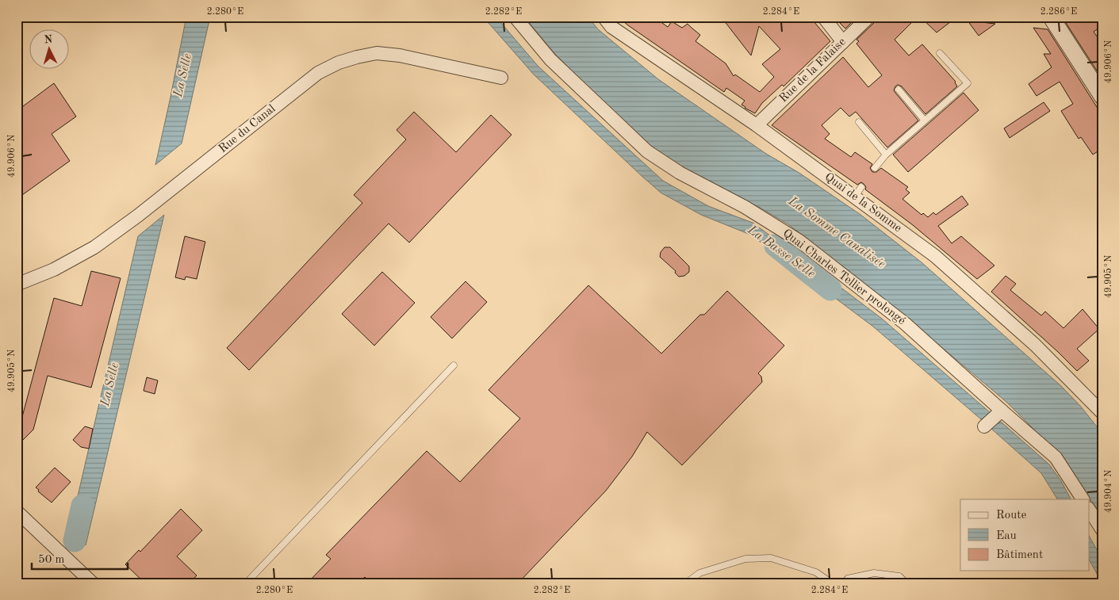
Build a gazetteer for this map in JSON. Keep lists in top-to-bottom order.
{
  "streets": {
    "street": [
      "Rue de la Falaise",
      "Rue du Canal",
      "Quai de la Somme",
      "Quai Charles Tellier prolongé"
    ]
  },
  "crossings": [
    ["Rue de la Falaise", "Quai de la Somme"]
  ],
  "water": ["La Selle", "La Somme Canalisée", "La Basse Selle"],
  "legend": ["Route", "Eau", "Bâtiment"],
  "scale_bar": "50 m",
  "north": "top",
  "coordinates": [
    "2.280°E",
    "2.282°E",
    "2.284°E",
    "2.286°E",
    "49.906°N",
    "49.905°N",
    "49.904°N"
  ]
}
